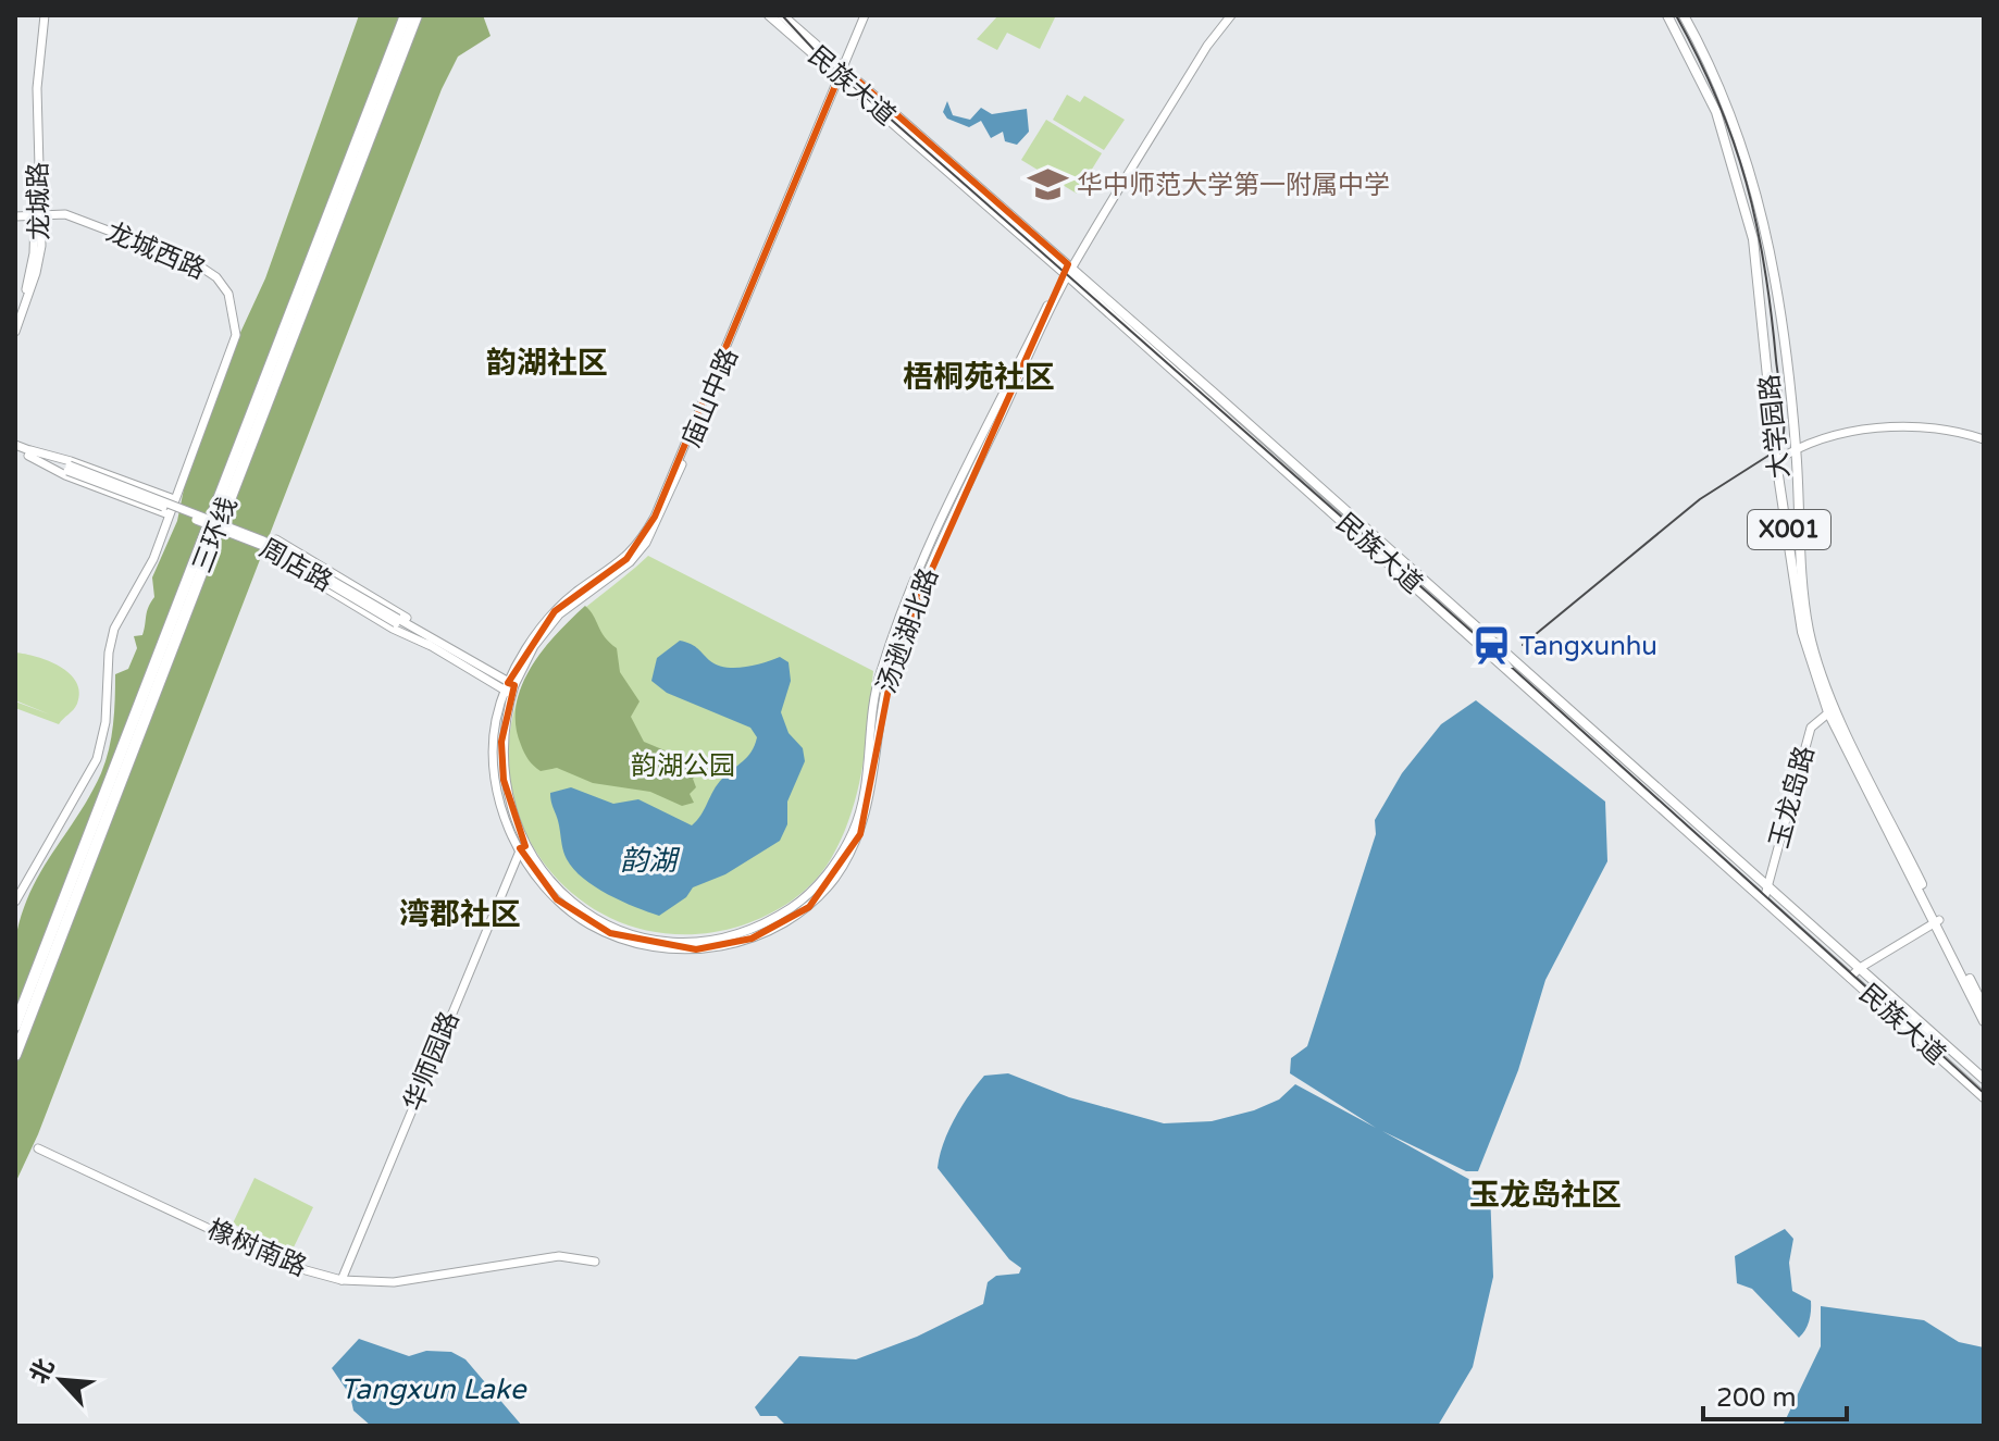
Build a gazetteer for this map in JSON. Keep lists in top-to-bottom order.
{
  "streets": {
    "highway": ["三环线"],
    "main road": ["民族大道", "大学园路", "X001"],
    "street": [
      "龙城路",
      "龙城西路",
      "庙山中路",
      "周店路",
      "汤逊湖北路",
      "玉龙岛路",
      "华师园路",
      "橡树南路"
    ]
  },
  "crossings": [
    ["民族大道", "庙山中路"],
    ["民族大道", "汤逊湖北路"],
    ["民族大道", "玉龙岛路"],
    ["龙城路", "龙城西路"],
    ["庙山中路", "周店路"],
    ["庙山中路", "汤逊湖北路"],
    ["大学园路", "玉龙岛路"],
    ["周店路", "汤逊湖北路"],
    ["汤逊湖北路", "华师园路"],
    ["华师园路", "橡树南路"]
  ],
  "districts": [
    "韵湖社区",
    "梧桐苑社区",
    "湾郡社区",
    "玉龙岛社区"
  ],
  "water": ["韵湖", "Tangxun Lake"],
  "parks": ["韵湖公园"],
  "places": {
    "school or university": ["华中师范大学第一附属中学"],
    "station": ["Tangxunhu"]
  },
  "scale_bar": "200 m",
  "north": "top left"
}
